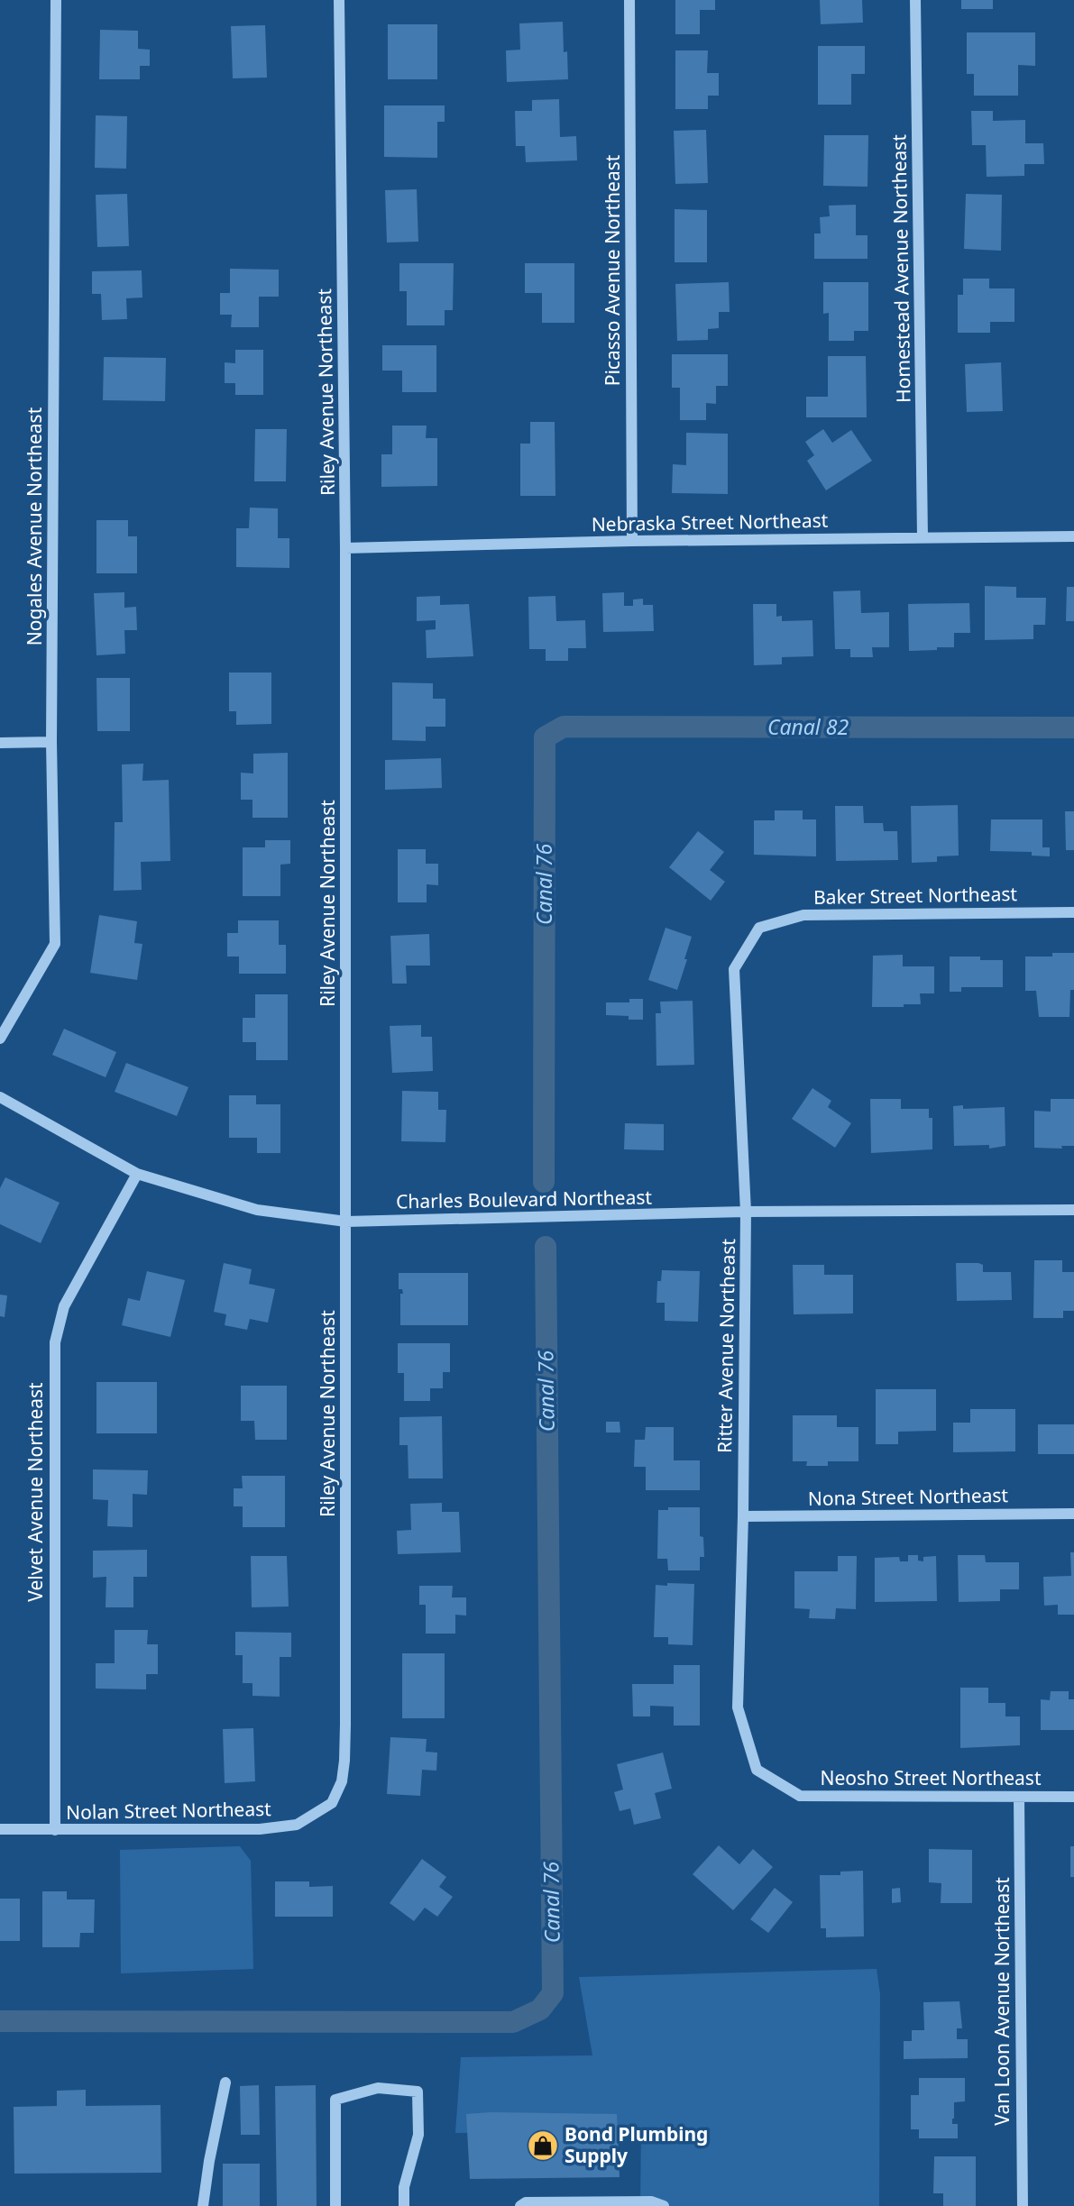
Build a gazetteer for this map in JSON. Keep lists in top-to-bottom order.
{
  "streets": {
    "street": [
      "Homestead Avenue Northeast",
      "Picasso Avenue Northeast",
      "Riley Avenue Northeast",
      "Nebraska Street Northeast",
      "Nogales Avenue Northeast",
      "Baker Street Northeast",
      "Charles Boulevard Northeast",
      "Ritter Avenue Northeast",
      "Velvet Avenue Northeast",
      "Nona Street Northeast",
      "Neosho Street Northeast",
      "Nolan Street Northeast",
      "Van Loon Avenue Northeast"
    ]
  },
  "crossings": [
    ["Homestead Avenue Northeast", "Nebraska Street Northeast"],
    ["Picasso Avenue Northeast", "Nebraska Street Northeast"],
    ["Riley Avenue Northeast", "Nebraska Street Northeast"],
    ["Riley Avenue Northeast", "Charles Boulevard Northeast"],
    ["Riley Avenue Northeast", "Nolan Street Northeast"],
    ["Baker Street Northeast", "Ritter Avenue Northeast"],
    ["Charles Boulevard Northeast", "Ritter Avenue Northeast"],
    ["Charles Boulevard Northeast", "Velvet Avenue Northeast"],
    ["Ritter Avenue Northeast", "Nona Street Northeast"],
    ["Ritter Avenue Northeast", "Neosho Street Northeast"],
    ["Velvet Avenue Northeast", "Nolan Street Northeast"],
    ["Neosho Street Northeast", "Van Loon Avenue Northeast"]
  ],
  "water": ["Canal 82", "Canal 76"],
  "places": {
    "shop": ["Bond Plumbing Supply"]
  }
}
